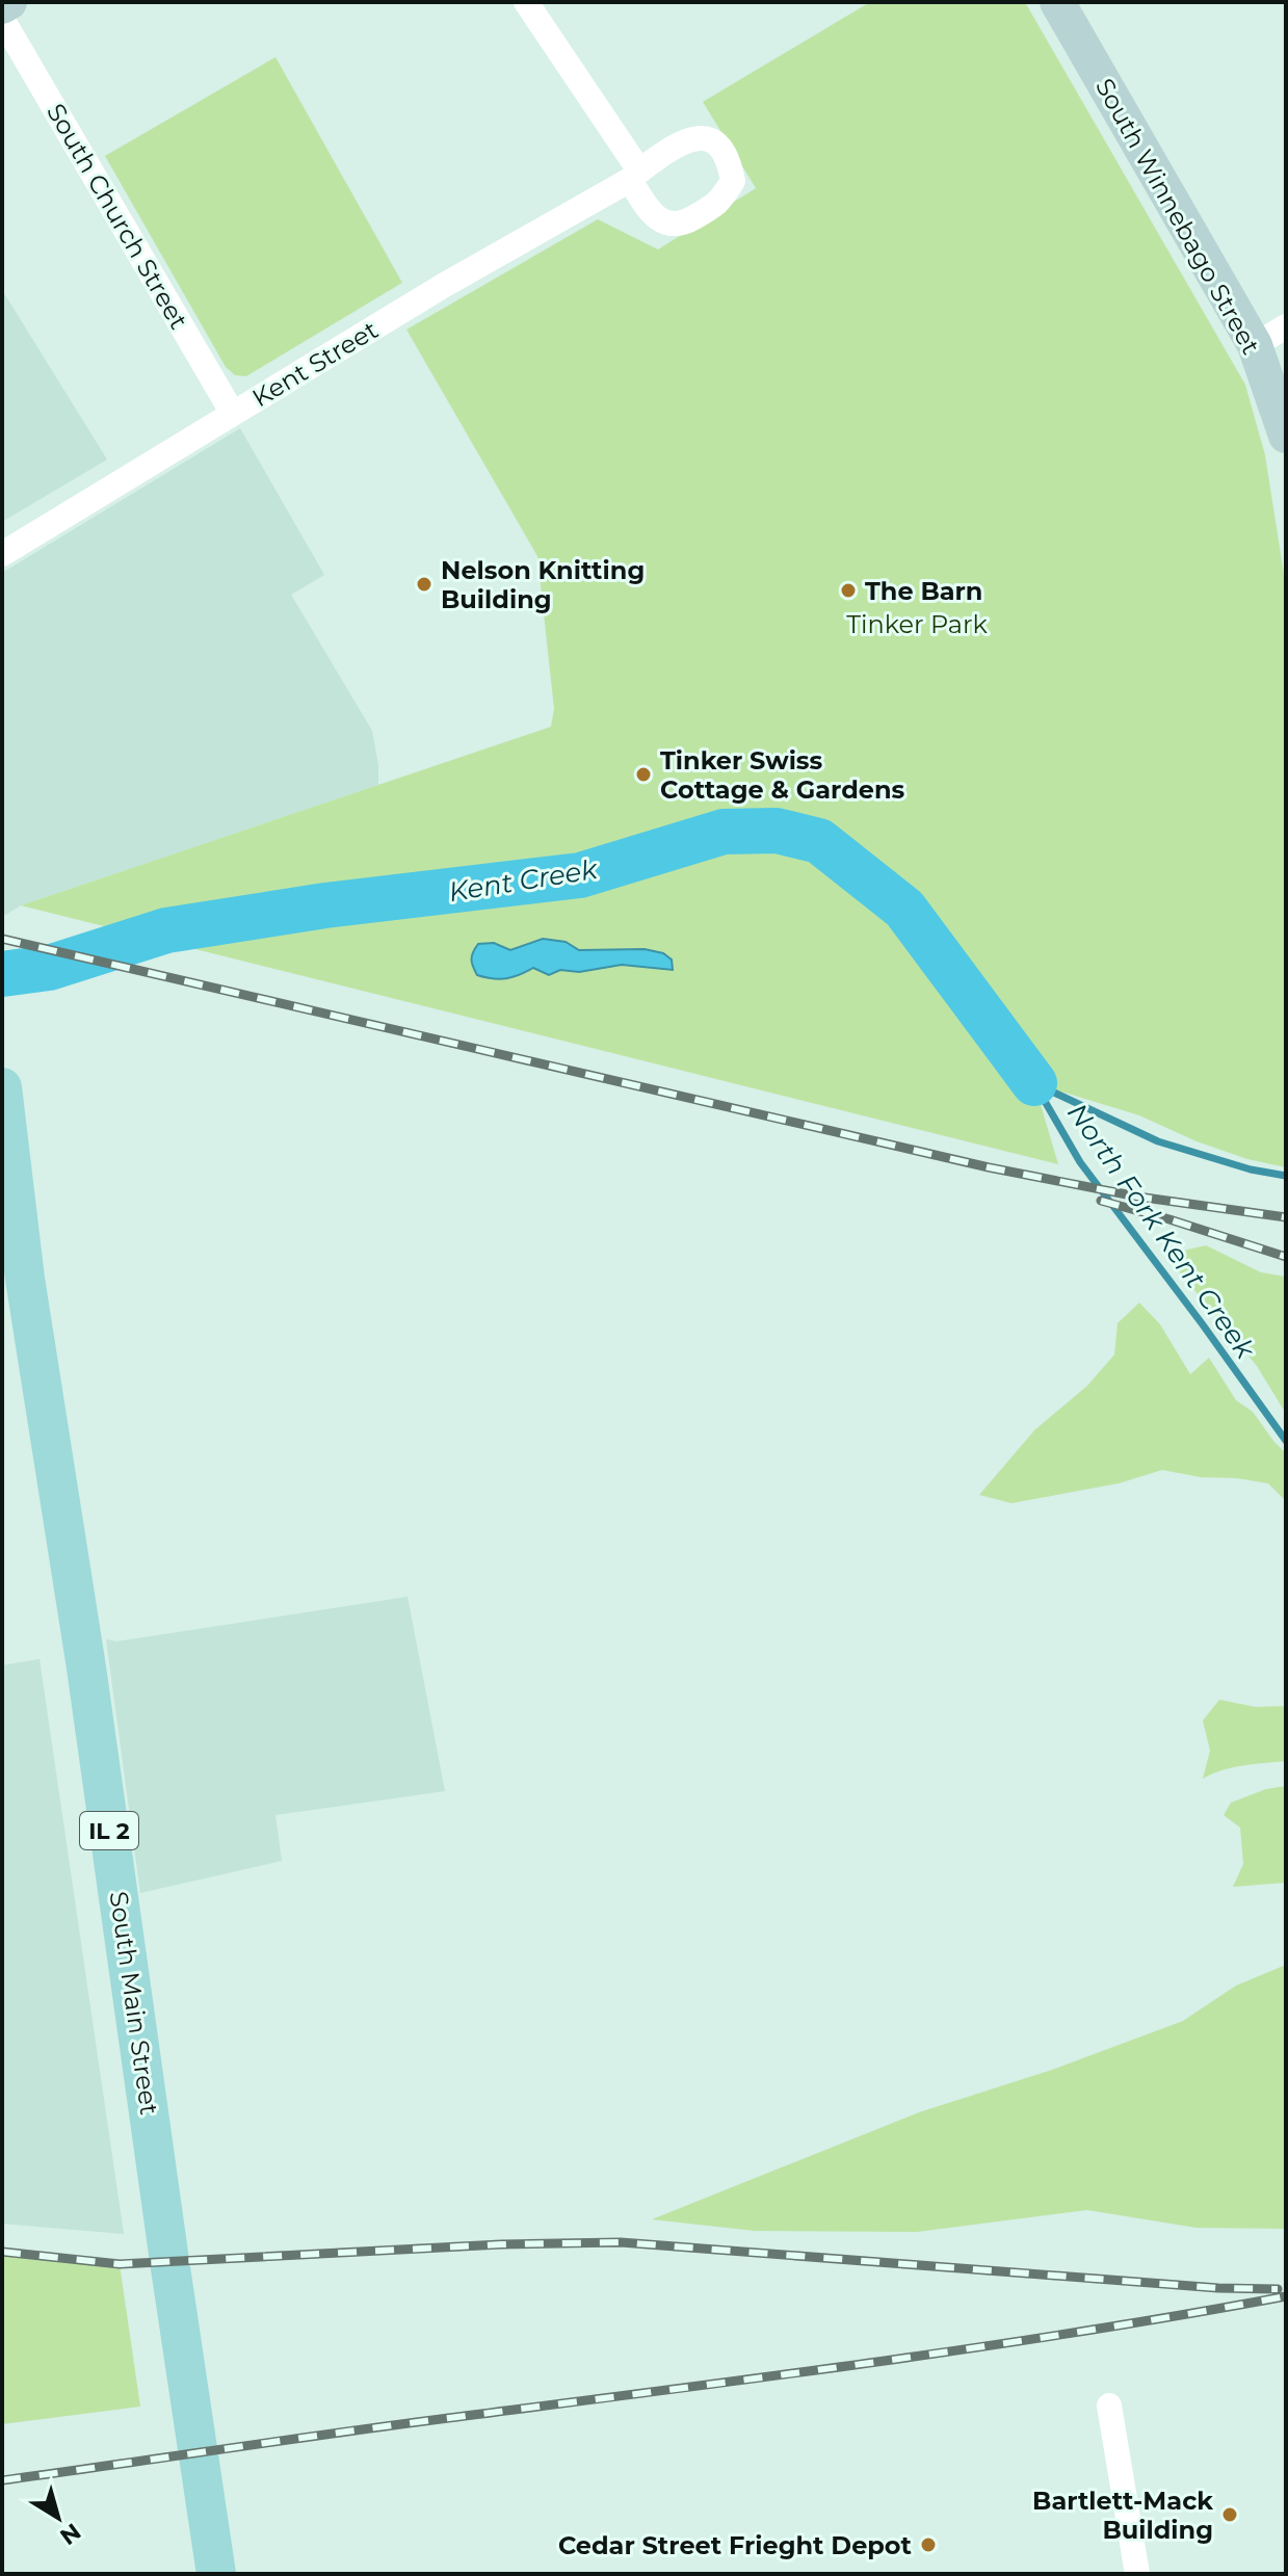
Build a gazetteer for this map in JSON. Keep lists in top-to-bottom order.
{
  "streets": {
    "main road": ["South Winnebago Street", "IL 2", "South Main Street"],
    "street": ["South Church Street", "Kent Street"]
  },
  "crossings": [
    ["South Church Street", "Kent Street"]
  ],
  "water": ["Kent Creek", "North Fork Kent Creek"],
  "parks": ["Tinker Park"],
  "places": [
    "Nelson Knitting Building",
    "The Barn",
    "Tinker Swiss Cottage & Gardens",
    "Bartlett-Mack Building",
    "Cedar Street Frieght Depot"
  ],
  "north": "bottom right"
}
